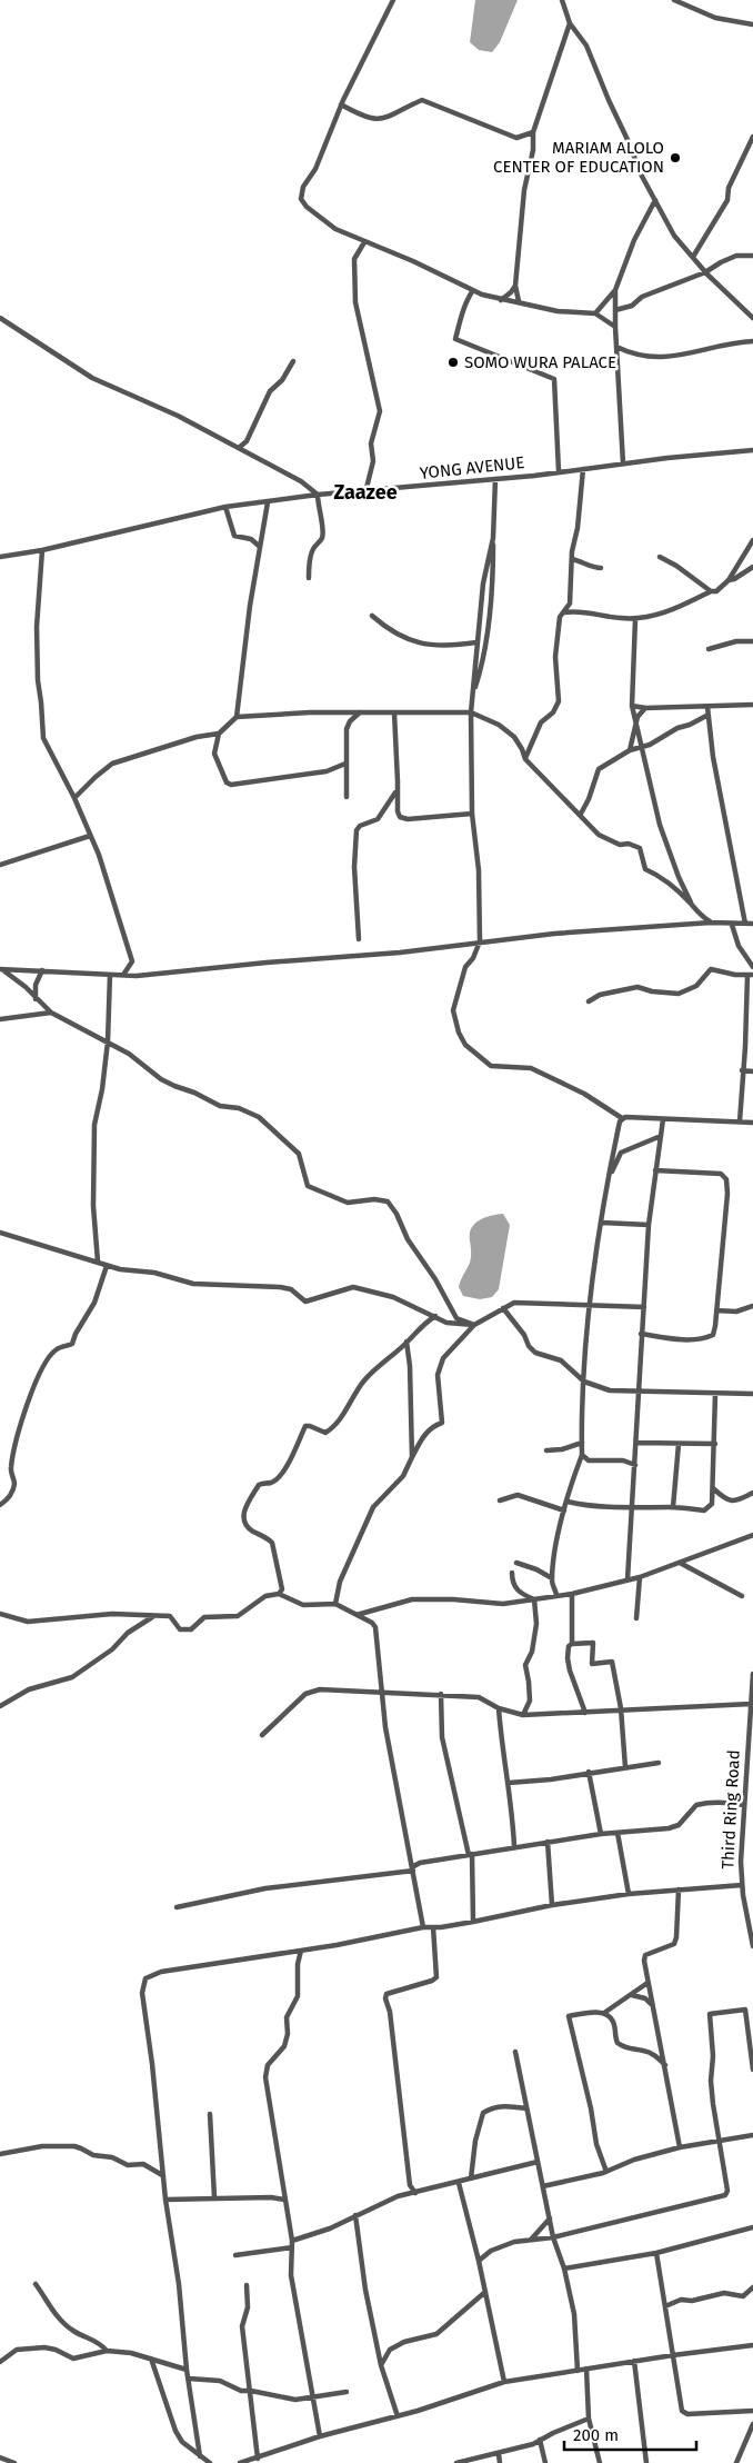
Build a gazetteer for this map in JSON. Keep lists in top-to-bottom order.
{
  "streets": {
    "street": ["YONG AVENUE", "Third Ring Road"]
  },
  "districts": ["Zaazee"],
  "places": ["MARIAM ALOLO CENTER OF EDUCATION", "SOMO WURA PALACE"],
  "scale_bar": "200 m"
}
